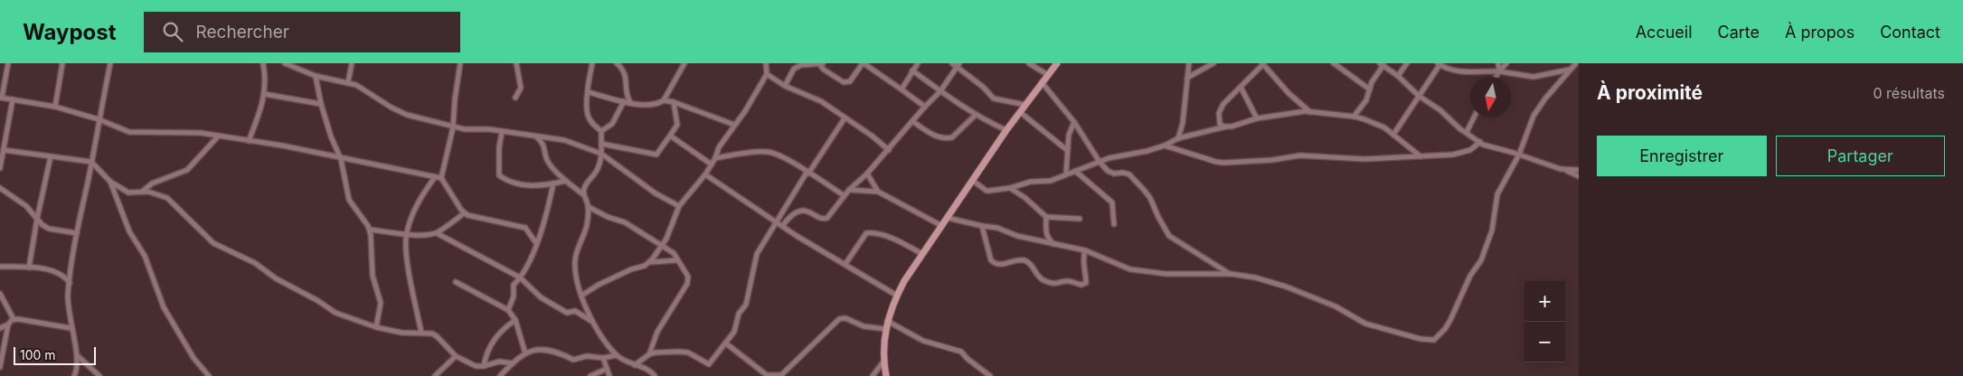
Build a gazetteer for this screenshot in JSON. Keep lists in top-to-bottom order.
{
  "scale_bar": "100 m",
  "north": "bottom",
  "page": {
    "header": "Waypost",
    "search": "Rechercher",
    "nav": [
      "Accueil",
      "Carte",
      "À propos",
      "Contact"
    ],
    "heading": ["À proximité", "0 résultats"],
    "buttons": ["Enregistrer", "Partager"],
    "map_buttons": ["+", "−"],
    "scale": "100 m"
  }
}
